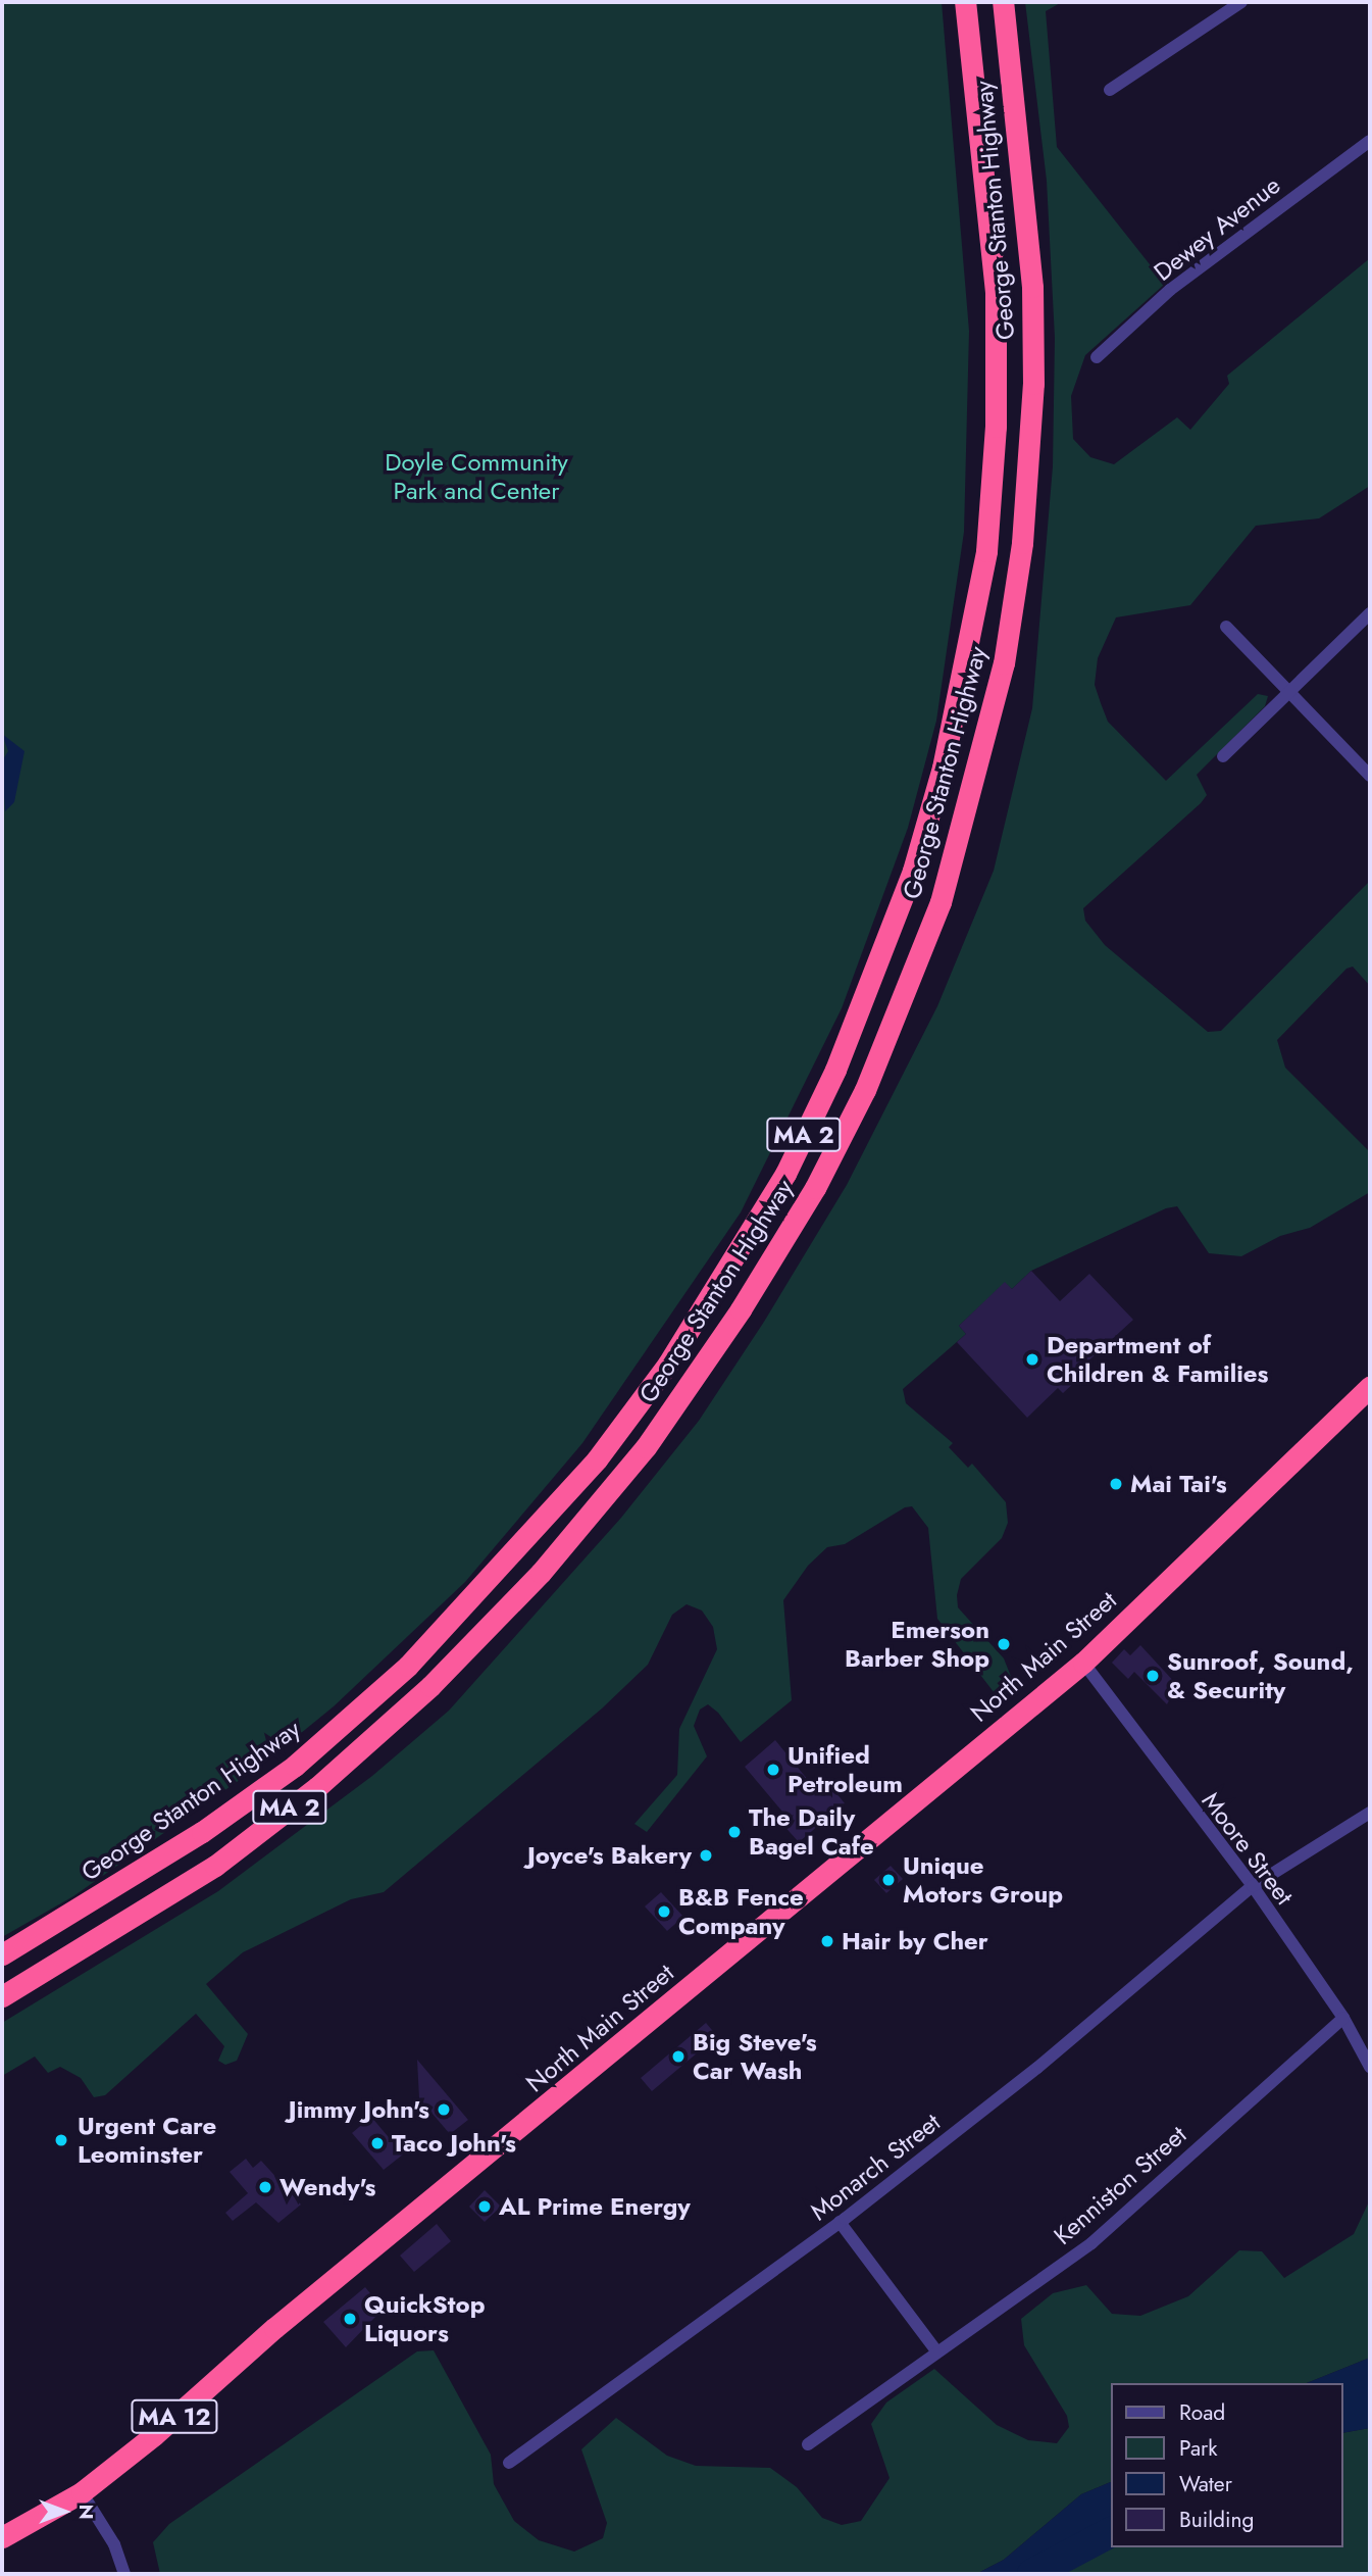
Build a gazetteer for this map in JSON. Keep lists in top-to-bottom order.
{
  "streets": {
    "highway": [
      "George Stanton Highway",
      "MA 2",
      "North Main Street",
      "MA 12"
    ],
    "street": [
      "Dewey Avenue",
      "Moore Street",
      "Monarch Street",
      "Kenniston Street"
    ]
  },
  "crossings": [
    ["North Main Street", "Moore Street"],
    ["Moore Street", "Monarch Street"],
    ["Moore Street", "Kenniston Street"]
  ],
  "parks": ["Doyle Community Park and Center"],
  "places": [
    "Department of Children & Families",
    "Mai Tai's",
    "Emerson Barber Shop",
    "Sunroof, Sound, & Security",
    "Unified Petroleum",
    "The Daily Bagel Cafe",
    "Joyce's Bakery",
    "Unique Motors Group",
    "B&B Fence Company",
    "Hair by Cher",
    "Big Steve's Car Wash",
    "Jimmy John's",
    "Urgent Care Leominster",
    "Taco John's",
    "Wendy's",
    "AL Prime Energy",
    "QuickStop Liquors"
  ],
  "legend": [
    "Road",
    "Park",
    "Water",
    "Building"
  ],
  "north": "right"
}
